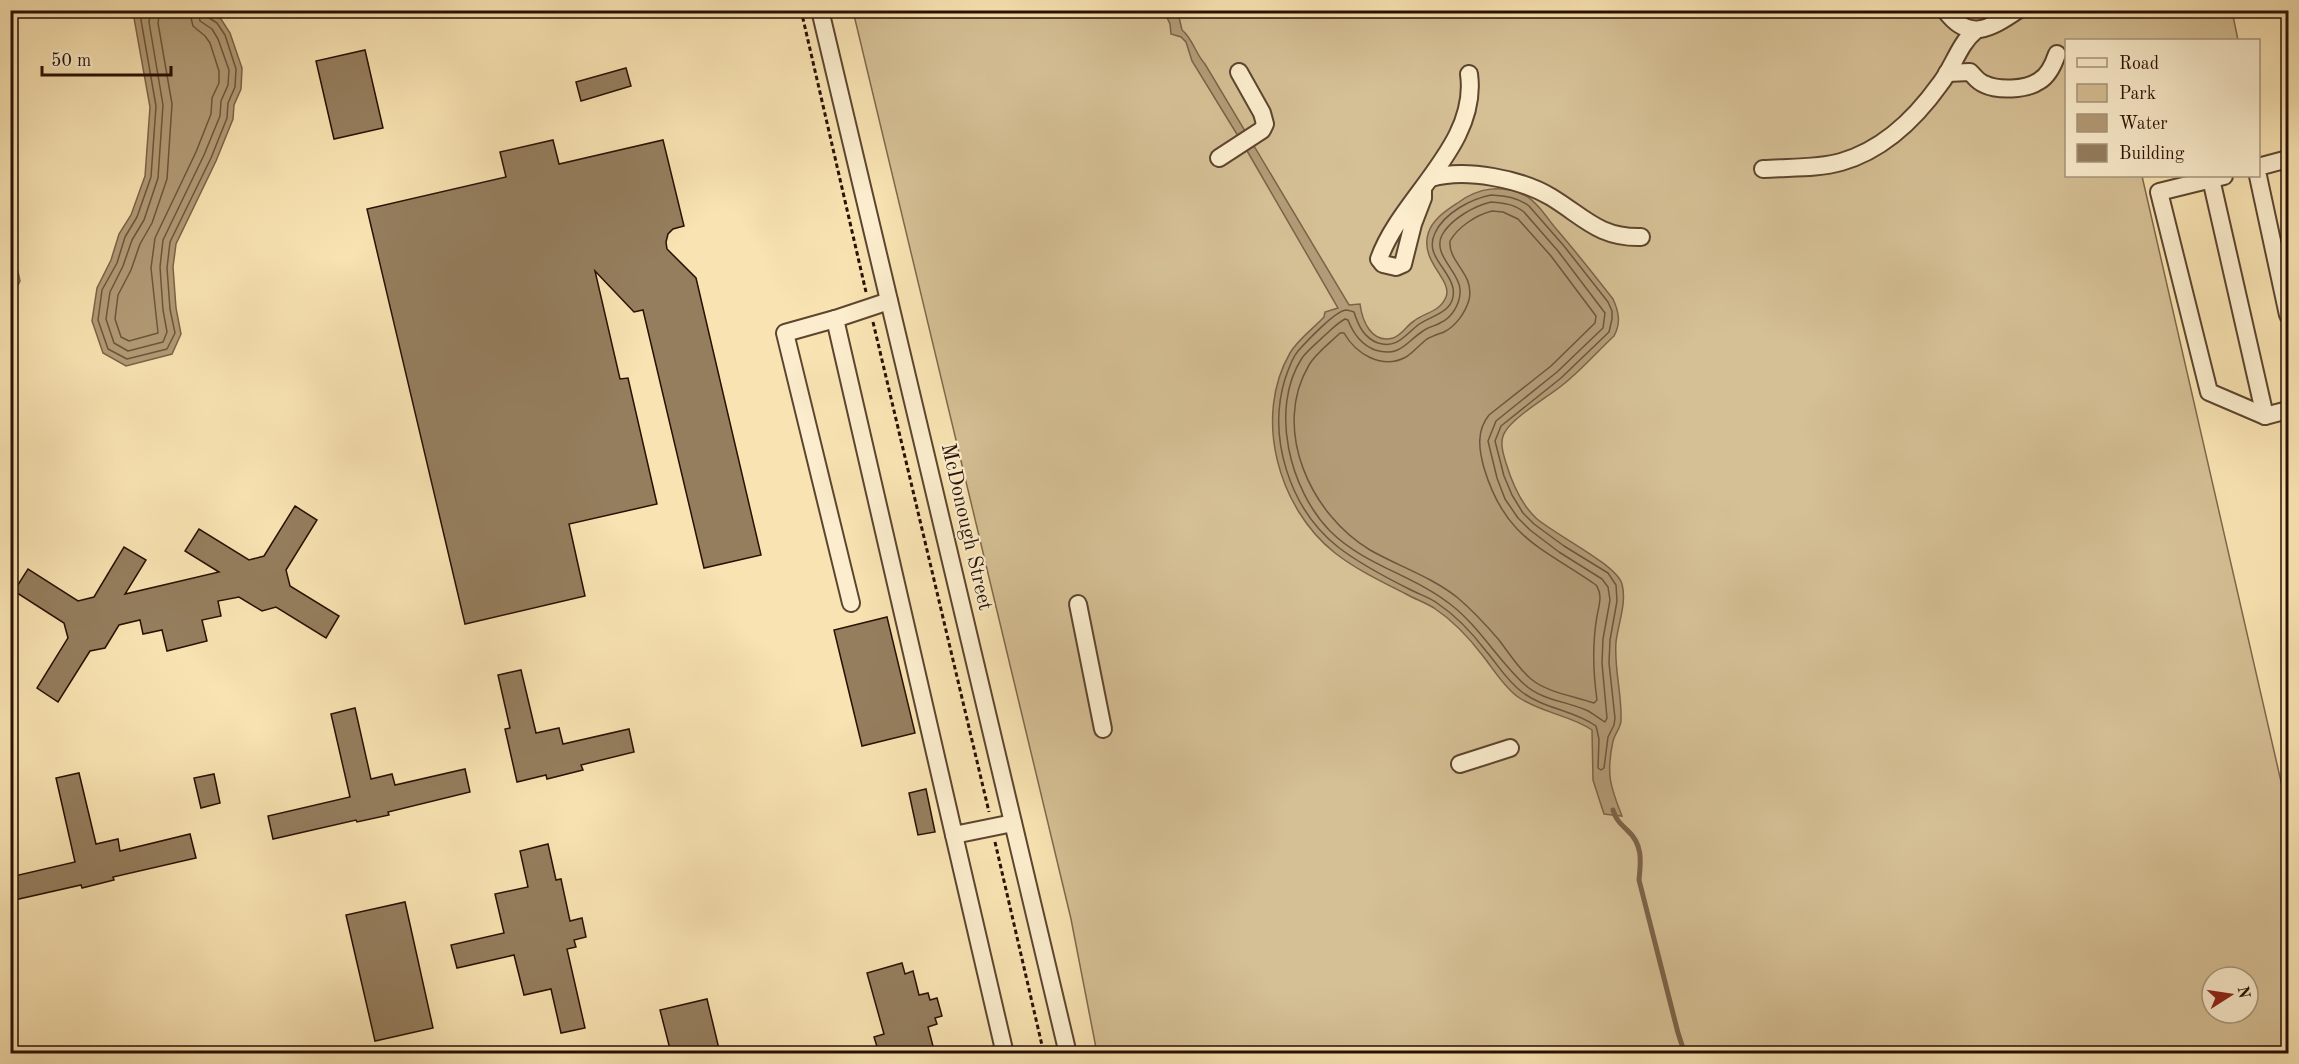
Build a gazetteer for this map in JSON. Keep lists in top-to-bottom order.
{
  "streets": {
    "street": ["McDonough Street"]
  },
  "legend": [
    "Road",
    "Park",
    "Water",
    "Building"
  ],
  "scale_bar": "50 m",
  "north": "right"
}
